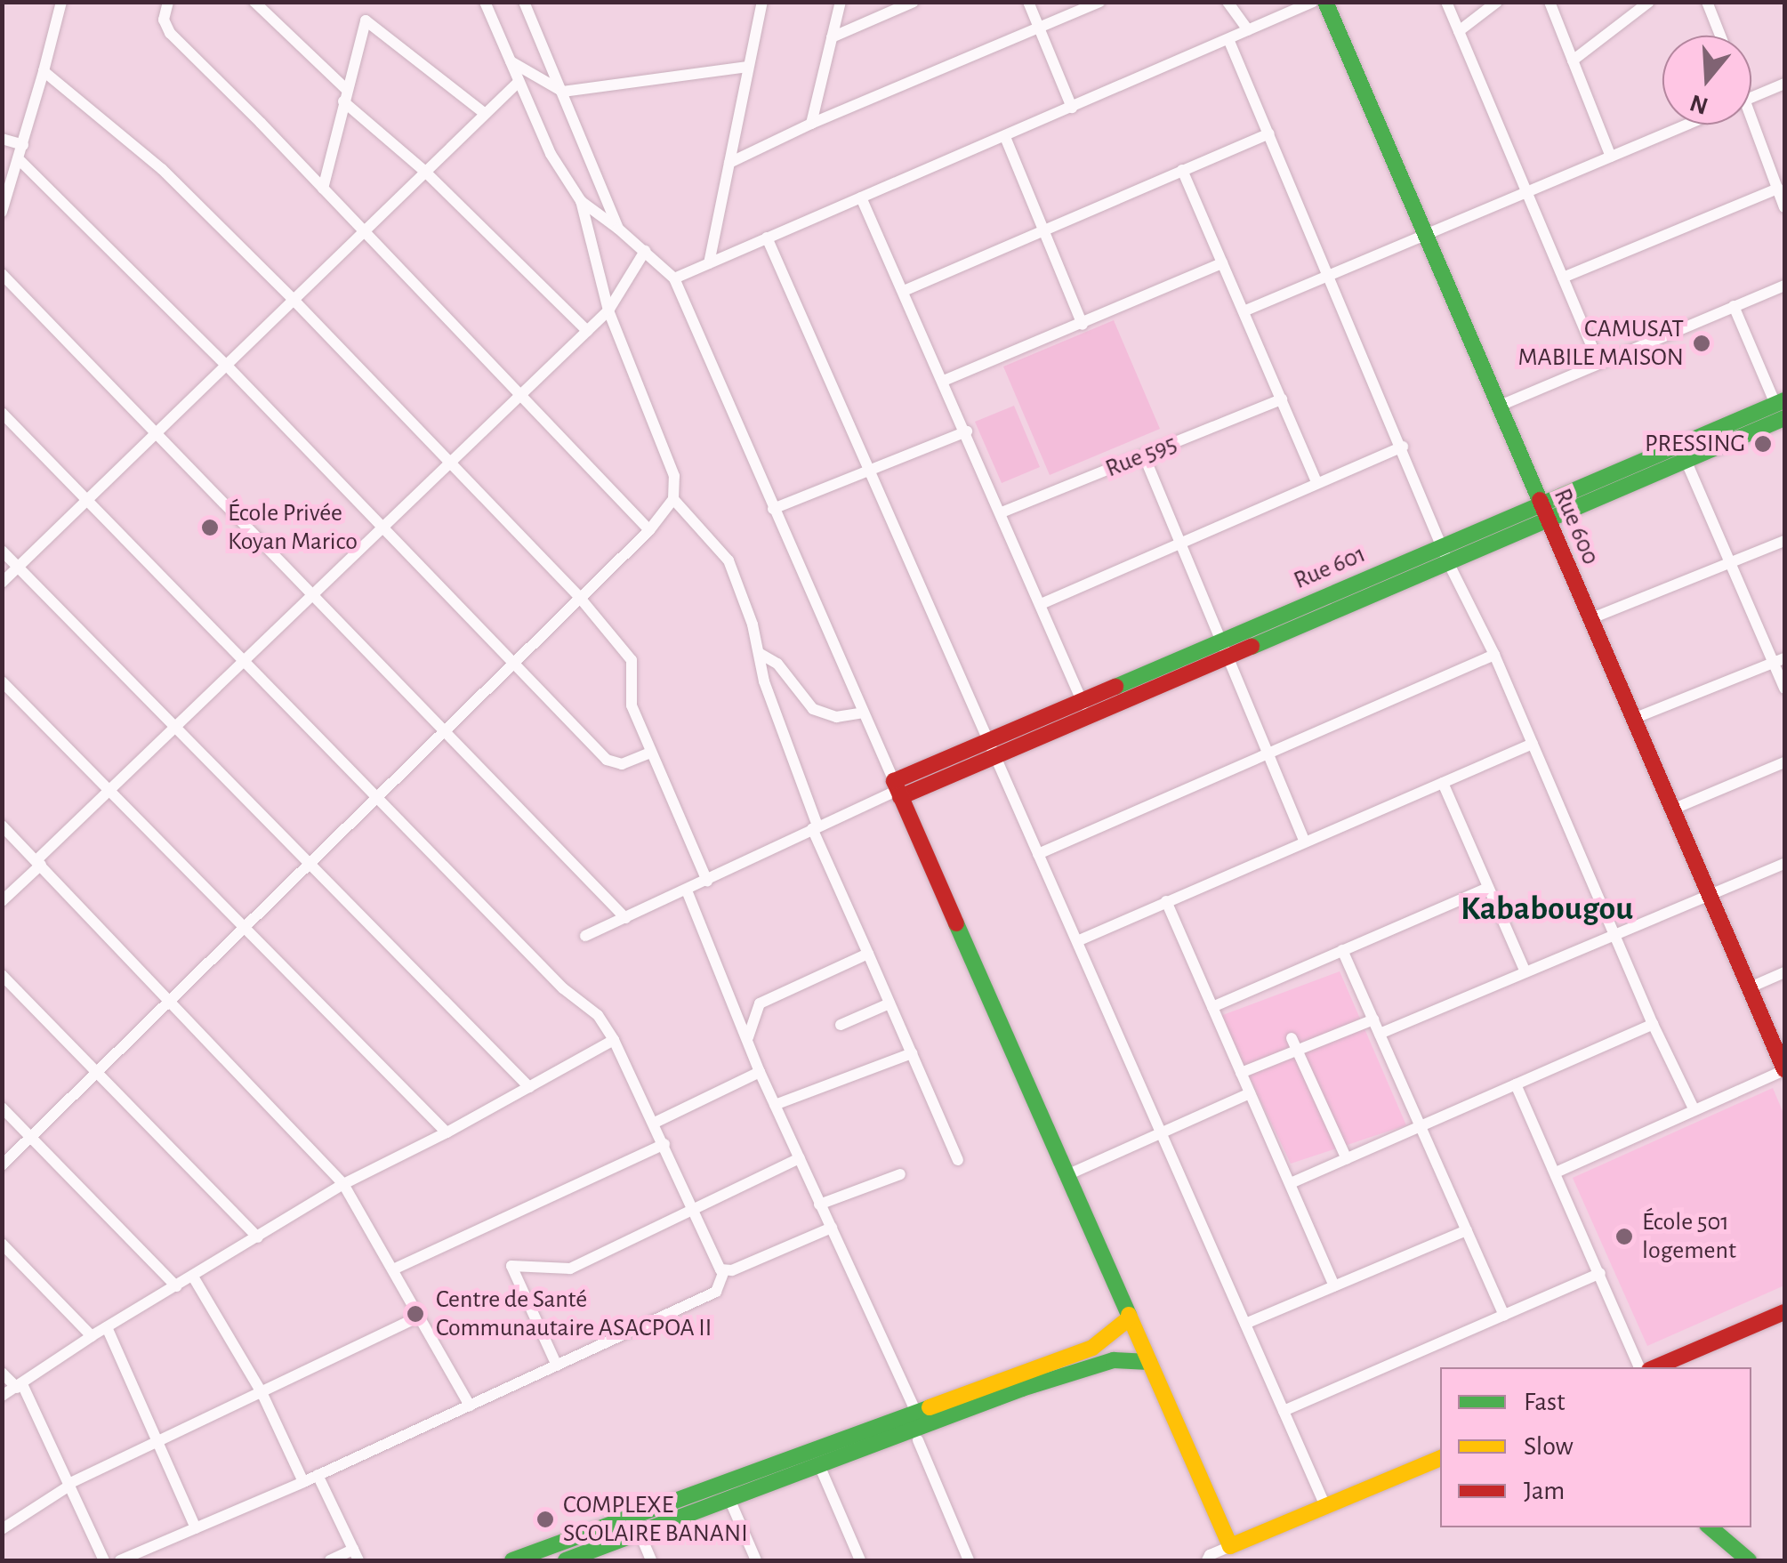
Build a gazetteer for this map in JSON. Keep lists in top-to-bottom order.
{
  "streets": {
    "street": ["Rue 595", "Rue 600", "Rue 601"]
  },
  "crossings": [
    ["Rue 600", "Rue 601"]
  ],
  "districts": ["Kababougou"],
  "places": [
    "CAMUSAT MABILE MAISON",
    "PRESSING",
    "École Privée Koyan Marico",
    "École 501 logement",
    "Centre de Santé Communautaire ASACPOA II",
    "COMPLEXE SCOLAIRE BANANI"
  ],
  "legend": ["Fast", "Slow", "Jam"],
  "north": "bottom"
}
